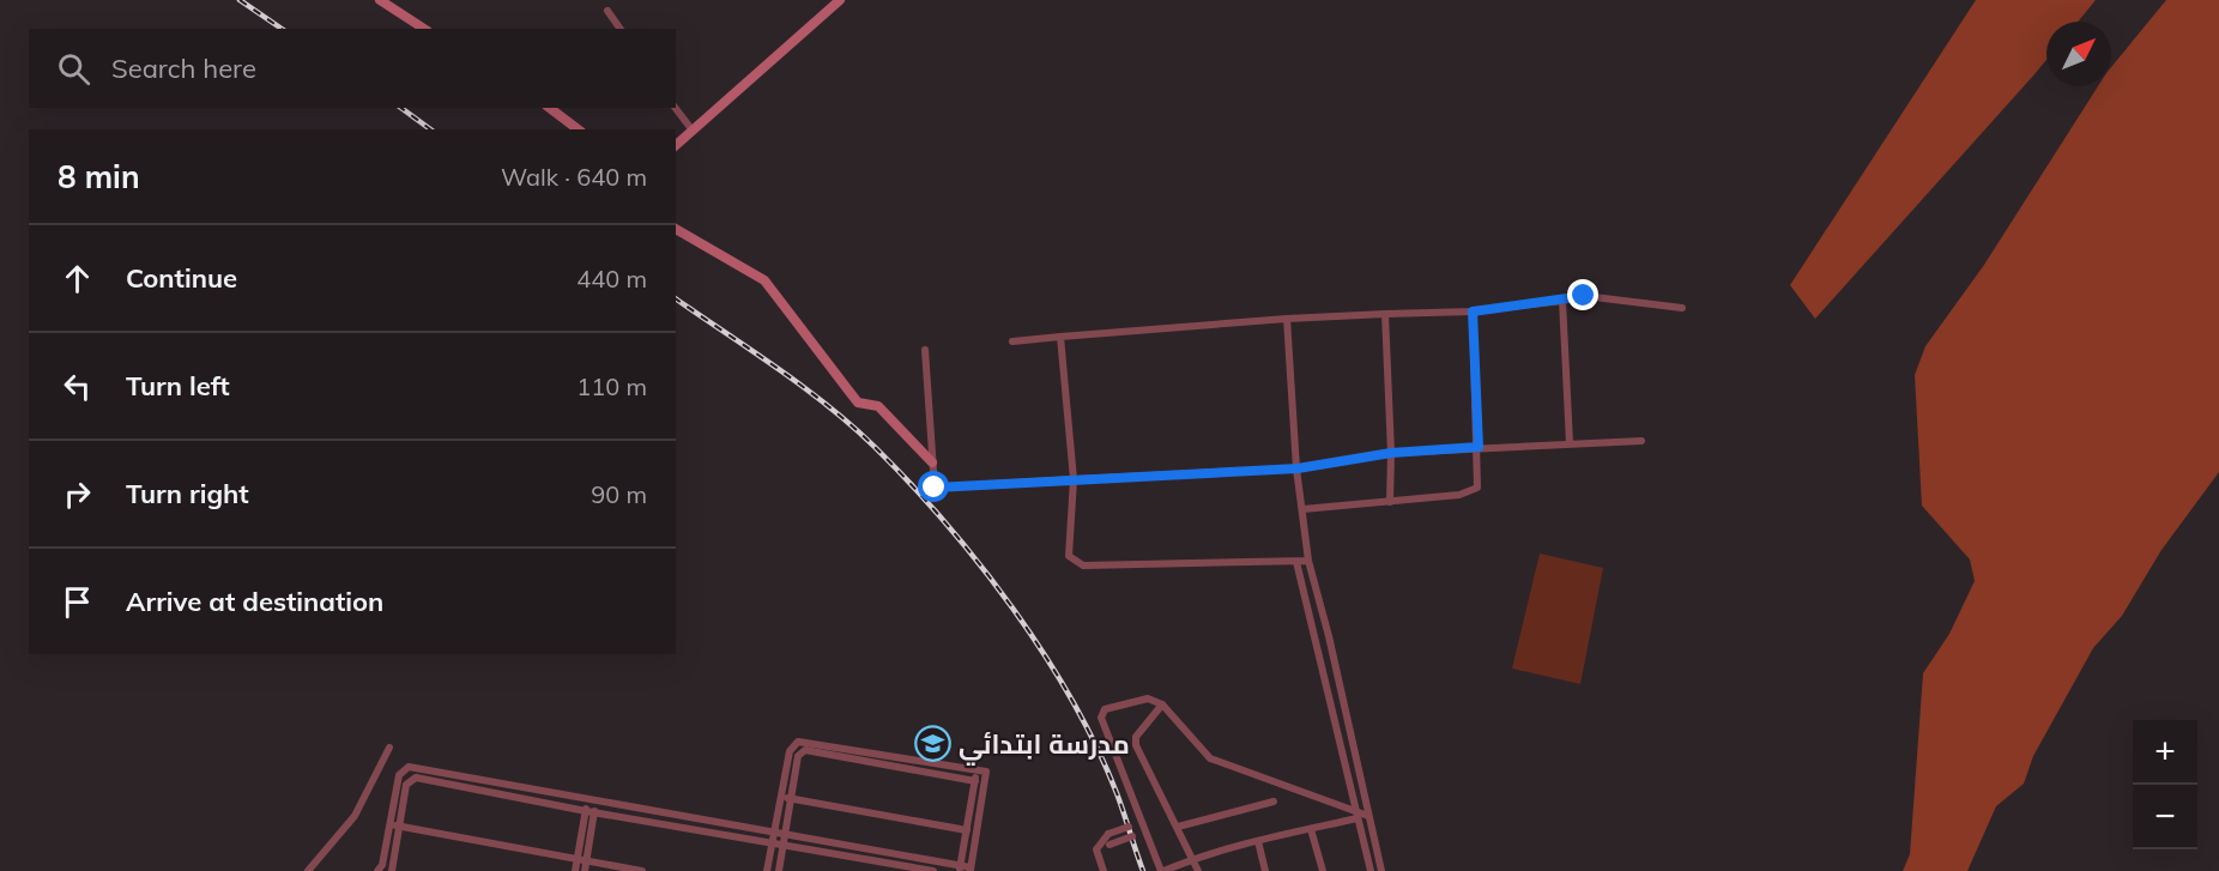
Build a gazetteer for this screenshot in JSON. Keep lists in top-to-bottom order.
{
  "places": {
    "school or university": ["مدرسة ابتدائي"]
  },
  "north": "top right",
  "page": {
    "search": "Search here",
    "heading": ["8 min", "Walk · 640 m"],
    "list": [
      ["Continue", "440 m"],
      ["Turn left", "110 m"],
      ["Turn right", "90 m"],
      "Arrive at destination"
    ],
    "map_buttons": ["+", "−"]
  }
}
